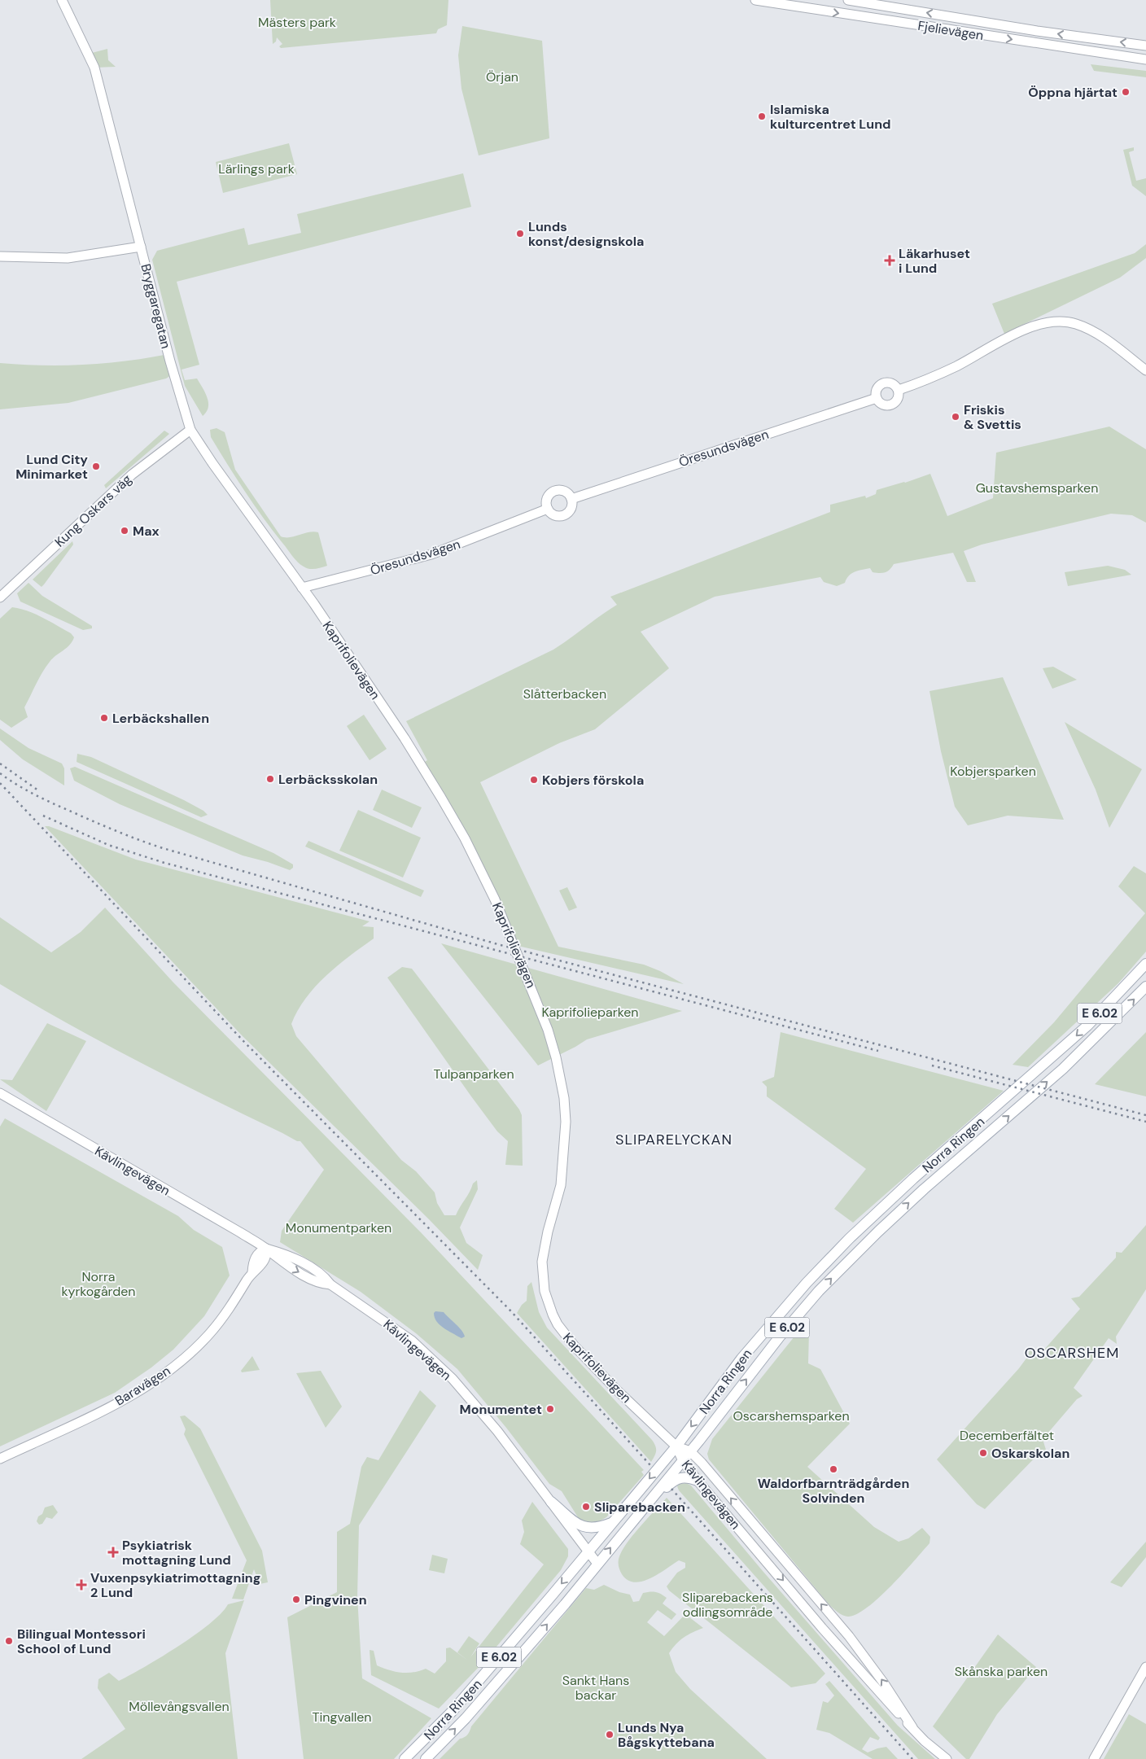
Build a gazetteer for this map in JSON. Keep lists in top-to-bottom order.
{
  "streets": {
    "main road": [
      "Fjelievägen",
      "Bryggaregatan",
      "Öresundsvägen",
      "Kung Oskars väg",
      "Kaprifolievägen",
      "E 6.02",
      "Norra Ringen",
      "Kävlingevägen",
      "Baravägen"
    ]
  },
  "crossings": [
    ["Bryggaregatan", "Öresundsvägen"],
    ["Bryggaregatan", "Kung Oskars väg"],
    ["Bryggaregatan", "Kaprifolievägen"],
    ["Öresundsvägen", "Kaprifolievägen"],
    ["Kaprifolievägen", "Norra Ringen"],
    ["Kaprifolievägen", "Kävlingevägen"],
    ["Norra Ringen", "Kävlingevägen"],
    ["Kävlingevägen", "Baravägen"]
  ],
  "districts": ["SLIPARELYCKAN", "OSCARSHEM"],
  "parks": [
    "Mästers park",
    "Örjan",
    "Lärlings park",
    "Gustavshemsparken",
    "Slåtterbacken",
    "Kobjersparken",
    "Kaprifolieparken",
    "Tulpanparken",
    "Monumentparken",
    "Norra kyrkogården",
    "Oscarshemsparken",
    "Decemberfältet",
    "Sliparebackens odlingsområde",
    "Skånska parken",
    "Sankt Hans backar",
    "Möllevångsvallen",
    "Tingvallen"
  ],
  "places": {
    "other": [
      "Öppna hjärtat",
      "Islamiska kulturcentret Lund",
      "Lunds konst/designskola",
      "Friskis & Svettis",
      "Lund City Minimarket",
      "Max",
      "Lerbäckshallen",
      "Lerbäcksskolan",
      "Kobjers förskola",
      "Monumentet",
      "Oskarskolan",
      "Waldorfbarnträdgården Solvinden",
      "Sliparebacken",
      "Pingvinen",
      "Bilingual Montessori School of Lund",
      "Lunds Nya Bågskyttebana"
    ],
    "health": ["Läkarhuset i Lund", "Psykiatrisk mottagning Lund", "Vuxenpsykiatrimottagning 2 Lund"]
  }
}
